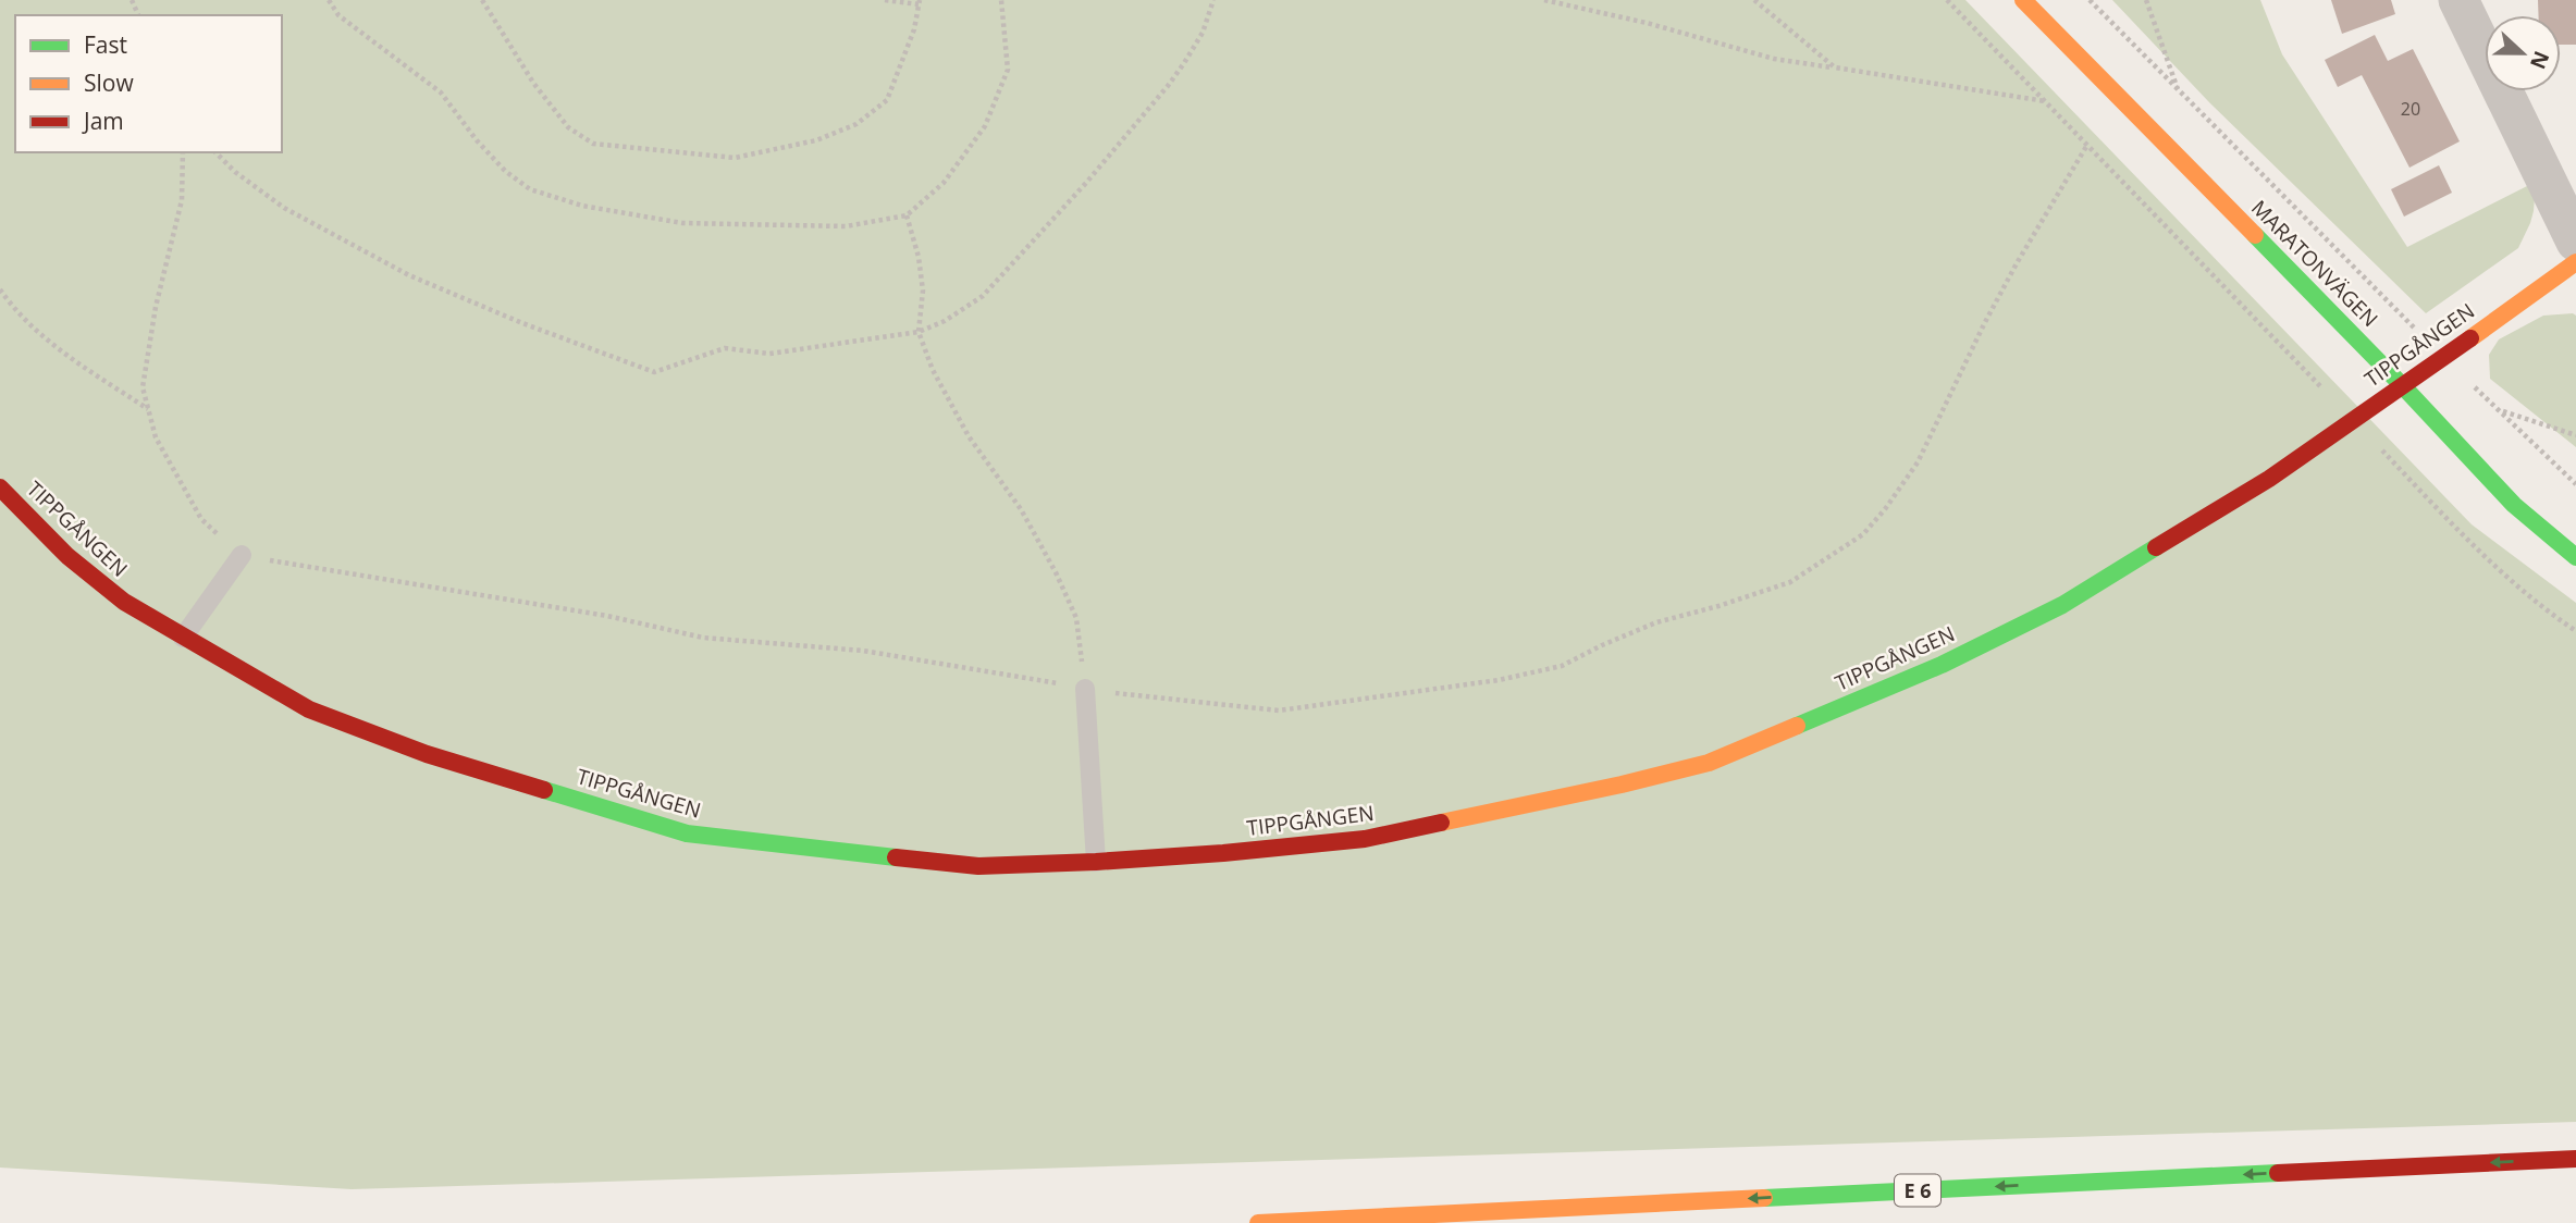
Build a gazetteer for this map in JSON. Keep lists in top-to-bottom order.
{
  "streets": {
    "main road": ["MARATONVÄGEN", "TIPPGÅNGEN", "E 6"]
  },
  "crossings": [
    ["MARATONVÄGEN", "TIPPGÅNGEN"]
  ],
  "house_numbers": ["20"],
  "legend": ["Fast", "Slow", "Jam"],
  "north": "right"
}
